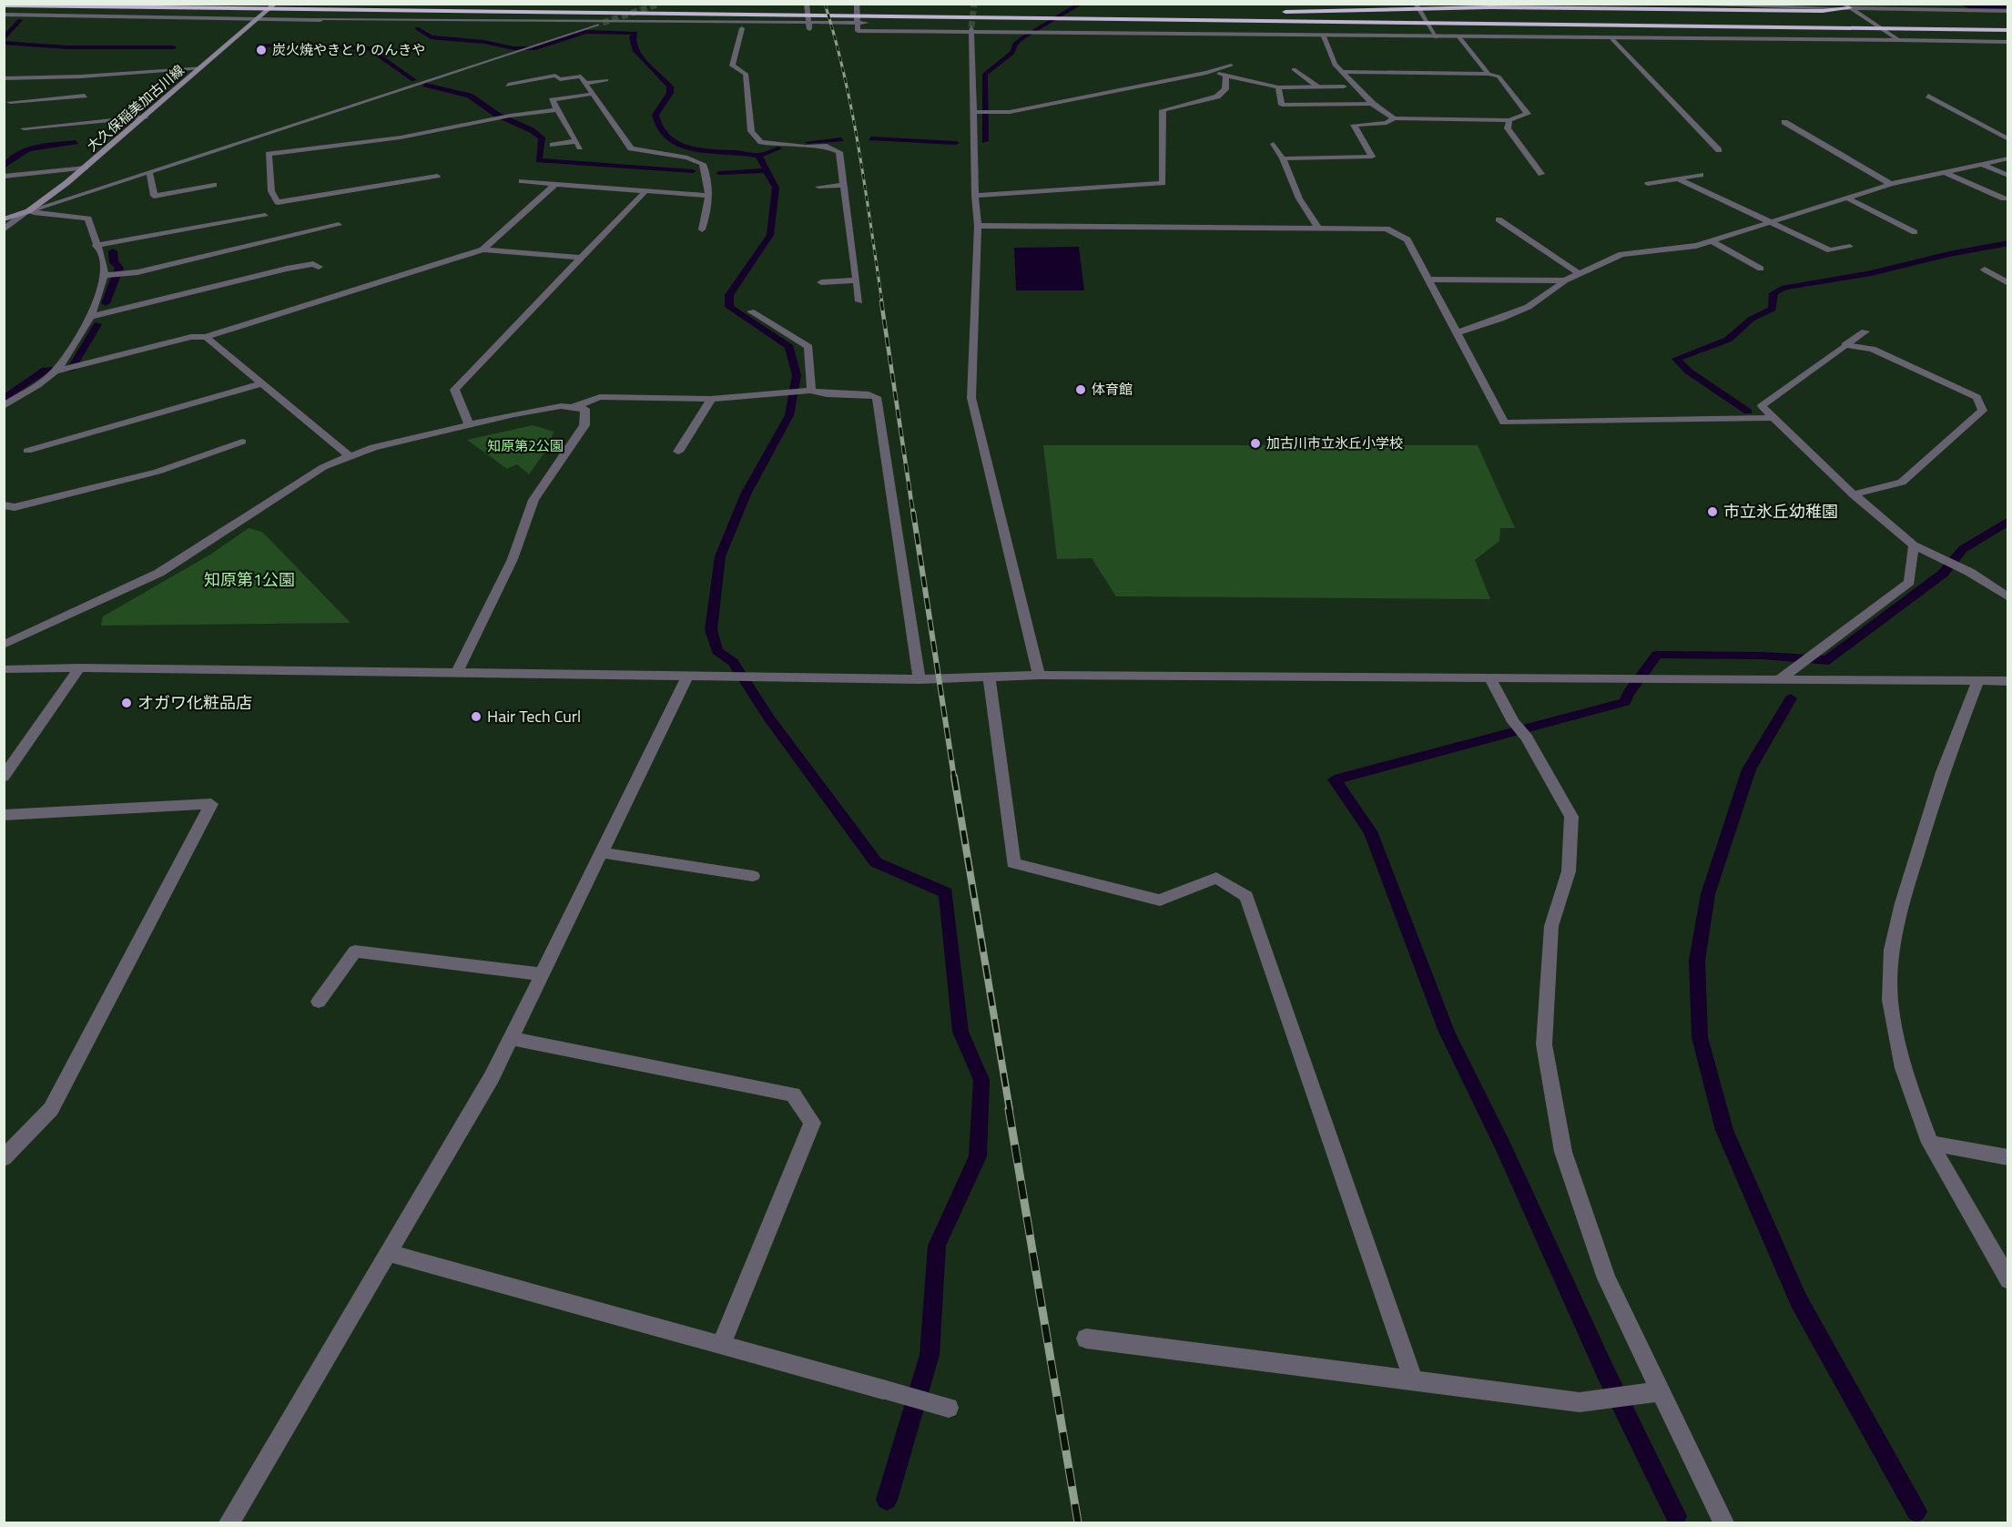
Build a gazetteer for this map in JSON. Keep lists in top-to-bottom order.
{
  "streets": {
    "main road": ["大久保稲美加古川線"]
  },
  "parks": ["知原第2公園", "知原第1公園"],
  "places": [
    "炭火焼やきとり のんきや",
    "体育館",
    "加古川市立氷丘小学校",
    "市立氷丘幼稚園",
    "オガワ化粧品店",
    "Hair Tech Curl"
  ]
}
